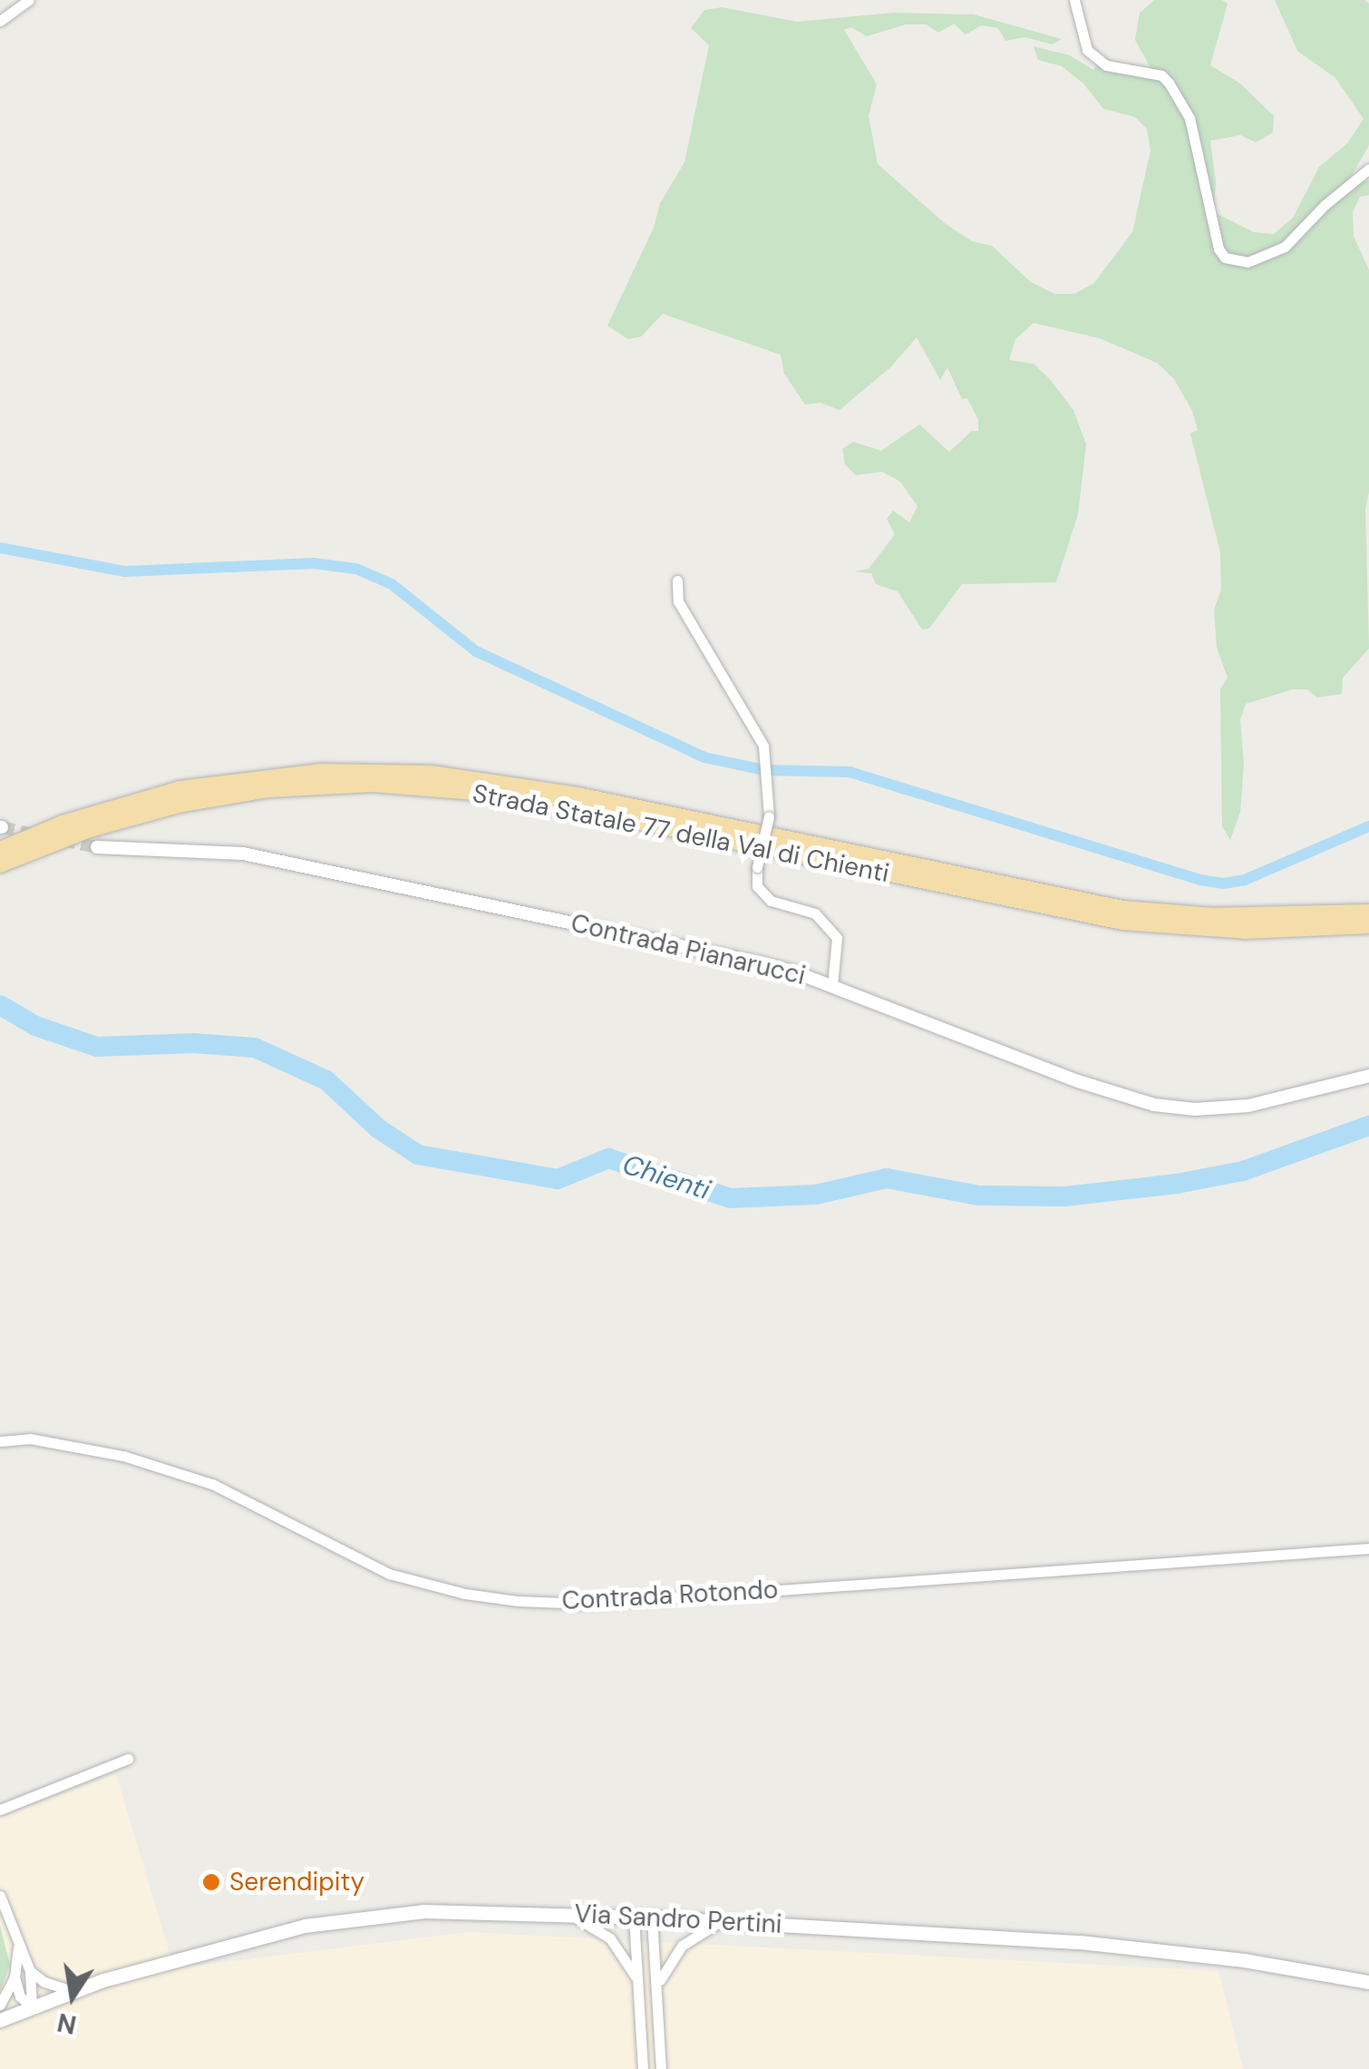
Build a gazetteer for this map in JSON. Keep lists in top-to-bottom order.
{
  "streets": {
    "highway": ["Strada Statale 77 della Val di Chienti"],
    "main road": ["Via Sandro Pertini"],
    "street": ["Contrada Pianarucci", "Contrada Rotondo"]
  },
  "water": ["Chienti"],
  "places": ["Serendipity"],
  "north": "bottom"
}
